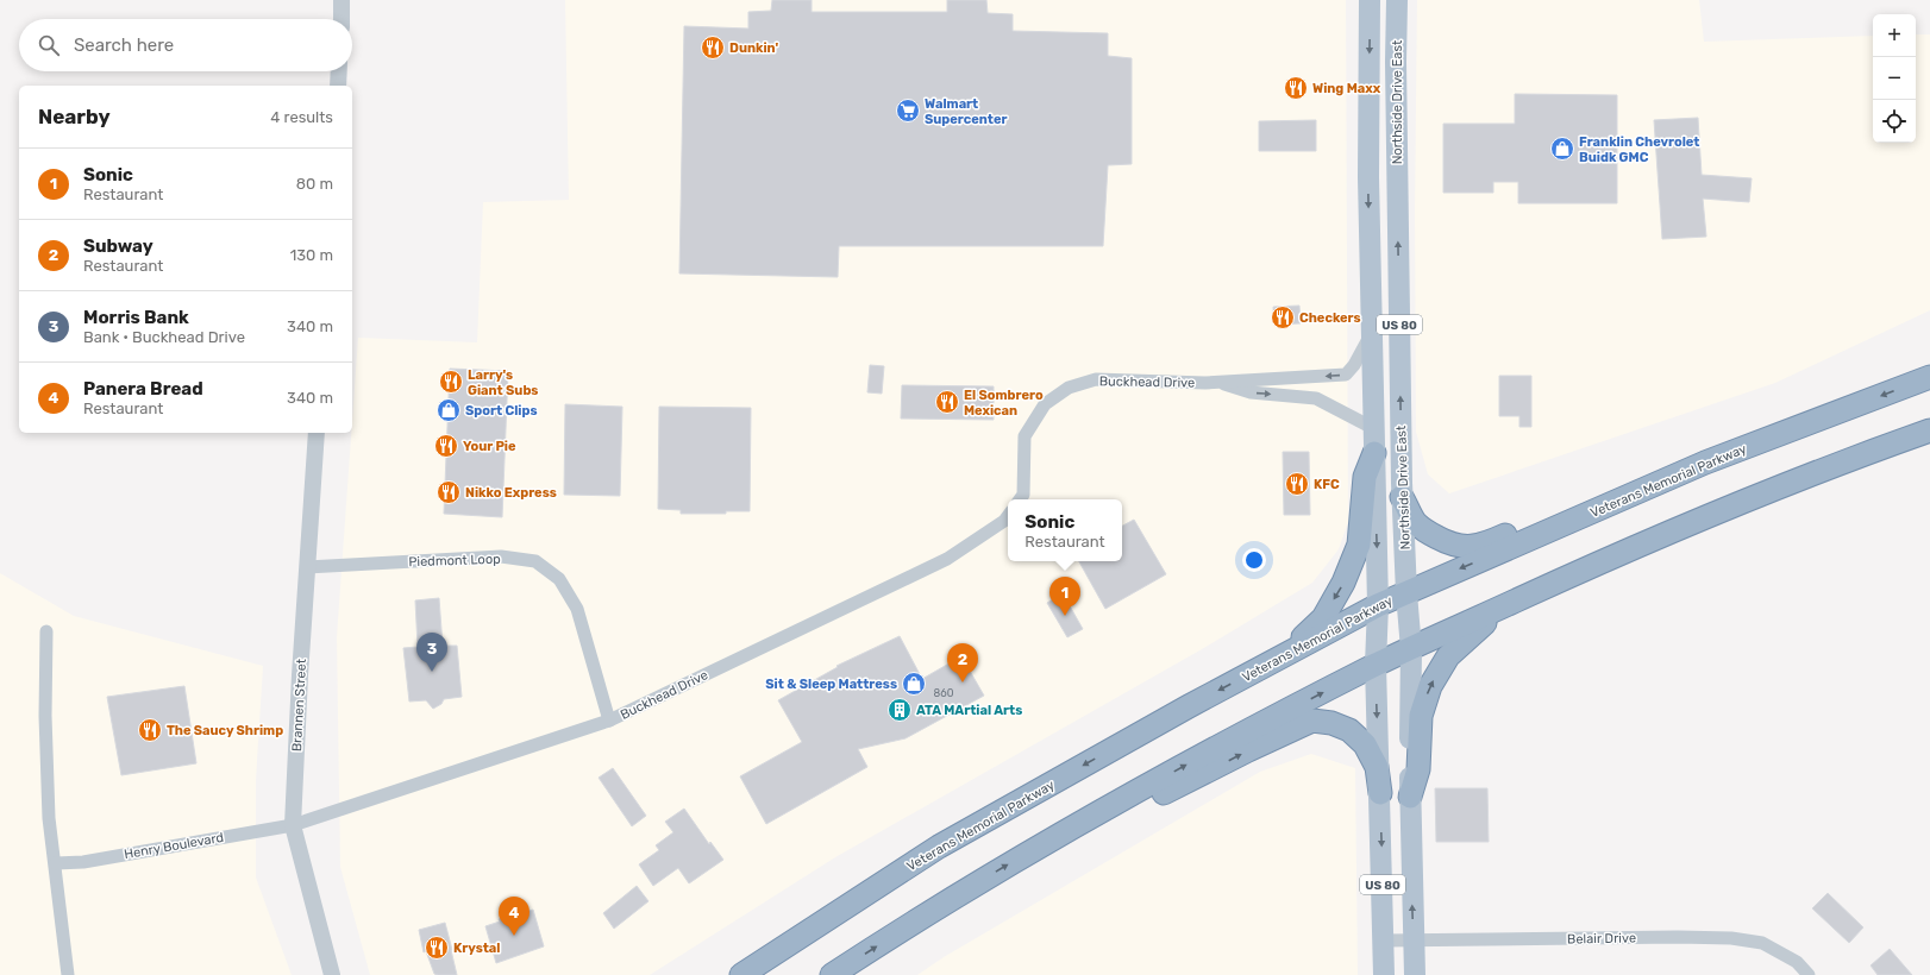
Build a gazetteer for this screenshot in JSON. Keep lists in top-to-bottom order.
{
  "streets": {
    "highway": ["Veterans Memorial Parkway"],
    "main road": ["Northside Drive East", "US 80"],
    "street": [
      "Buckhead Drive",
      "Piedmont Loop",
      "Brannen Street",
      "Henry Boulevard",
      "Belair Drive"
    ]
  },
  "crossings": [
    ["Northside Drive East", "Buckhead Drive"],
    ["Northside Drive East", "Veterans Memorial Parkway"],
    ["Northside Drive East", "Belair Drive"],
    ["Buckhead Drive", "Piedmont Loop"],
    ["Buckhead Drive", "Brannen Street"],
    ["Buckhead Drive", "Henry Boulevard"],
    ["Piedmont Loop", "Brannen Street"],
    ["Brannen Street", "Henry Boulevard"]
  ],
  "places": {
    "restaurant": [
      "Dunkin'",
      "Wing Maxx",
      "Checkers",
      "Larry's Giant Subs",
      "El Sombrero Mexican",
      "Your Pie",
      "KFC",
      "Nikko Express",
      "The Saucy Shrimp",
      "Krystal"
    ],
    "supermarket": ["Walmart Supercenter"],
    "shop": ["Franklin Chevrolet Buidk GMC", "Sport Clips", "Sit & Sleep Mattress"],
    "building": ["ATA MArtial Arts"]
  },
  "house_numbers": ["860"],
  "page": {
    "map_buttons": ["+", "−"],
    "search": "Search here",
    "heading": ["Nearby", "4 results"],
    "list": [
      {
        "mark": "1",
        "name": "Sonic",
        "note": "Restaurant",
        "value": "80 m"
      },
      {
        "mark": "2",
        "name": "Subway",
        "note": "Restaurant",
        "value": "130 m"
      },
      {
        "mark": "3",
        "name": "Morris Bank",
        "note": "Bank · Buckhead Drive",
        "value": "340 m"
      },
      {
        "mark": "4",
        "name": "Panera Bread",
        "note": "Restaurant",
        "value": "340 m"
      }
    ],
    "popup": ["Sonic", "Restaurant"],
    "pins": [
      "1",
      "3",
      "2",
      "4"
    ]
  }
}
